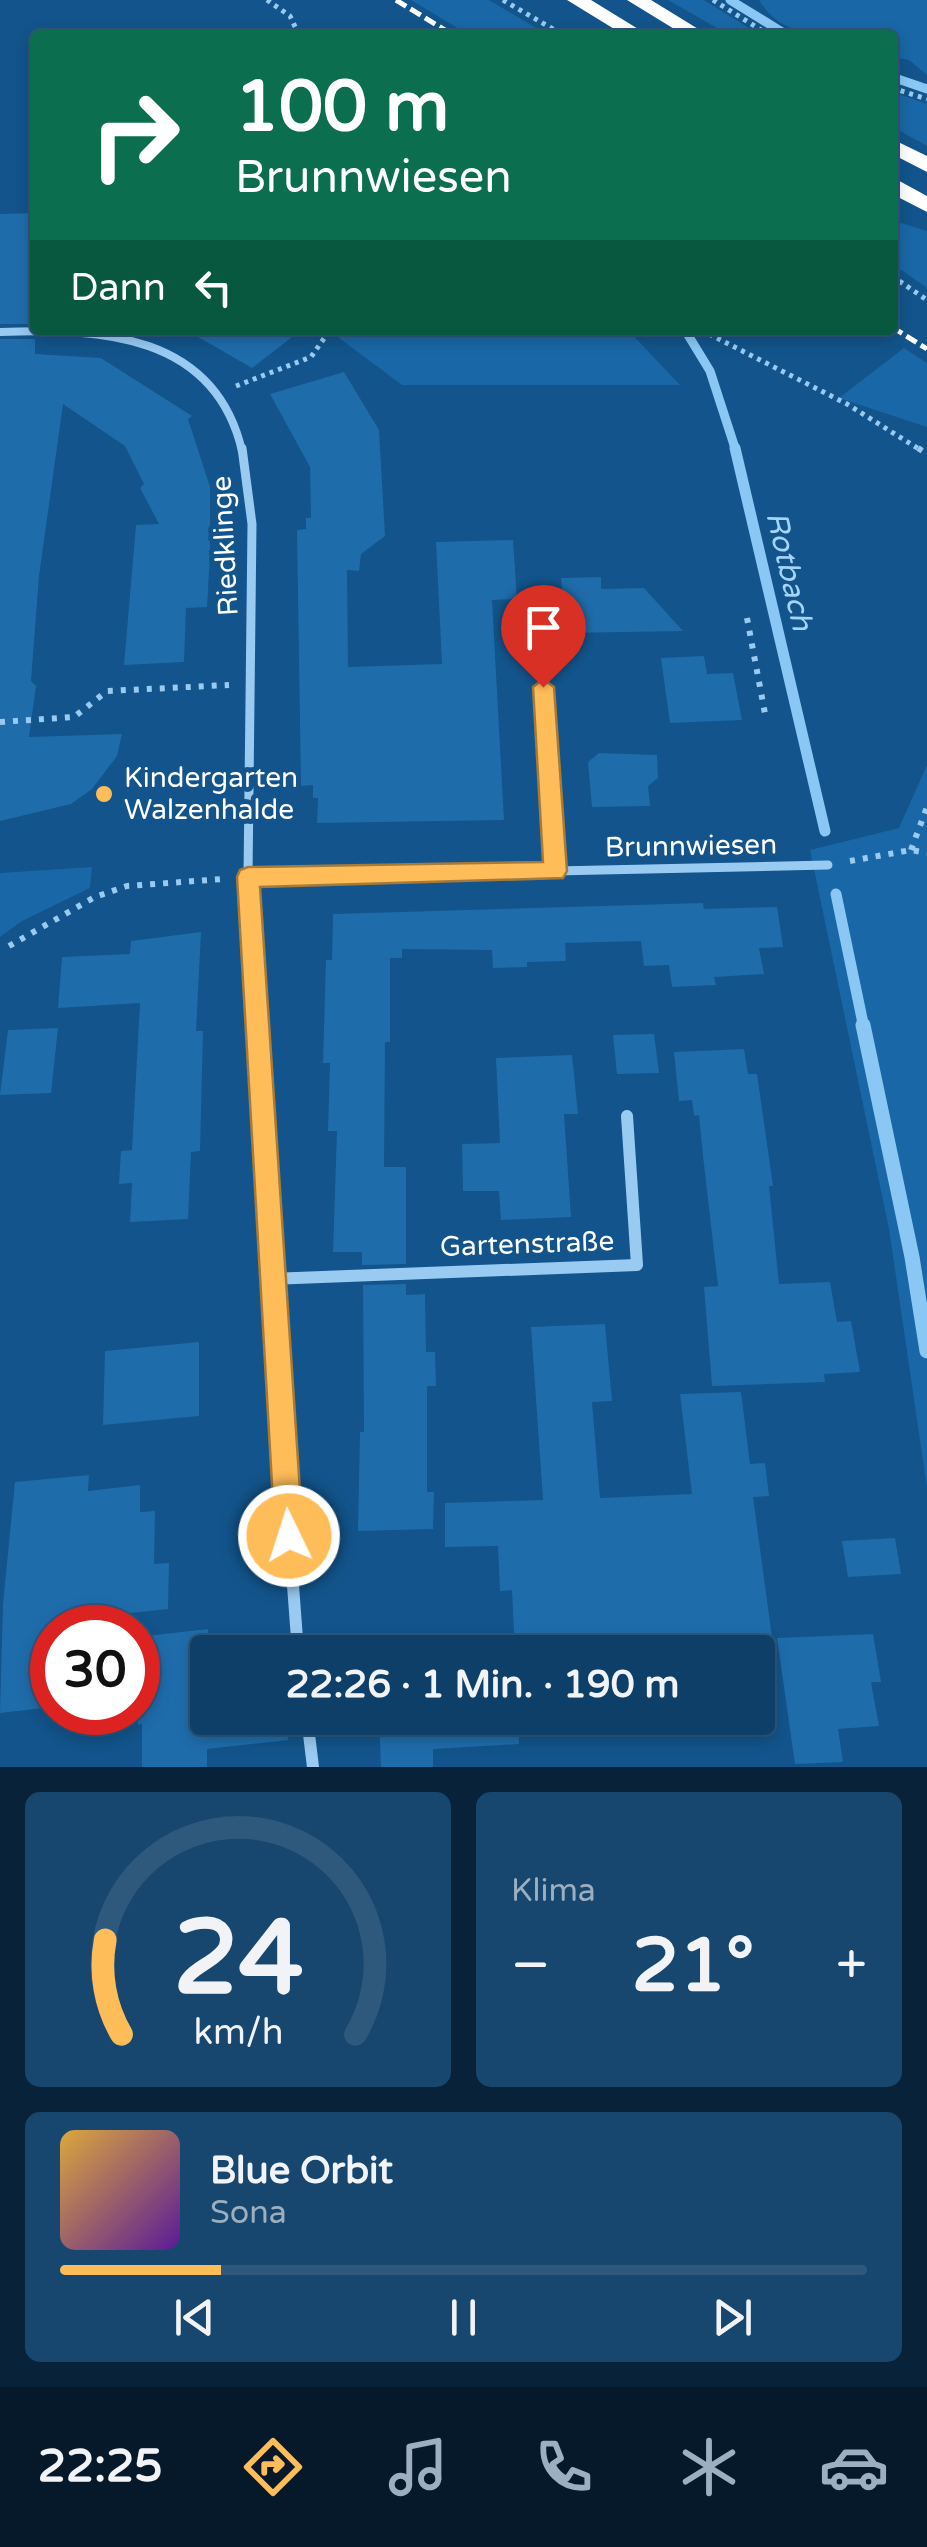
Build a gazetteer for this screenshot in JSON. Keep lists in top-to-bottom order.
{
  "streets": {
    "street": ["Riedklinge", "Brunnwiesen", "Gartenstraße"]
  },
  "crossings": [
    ["Riedklinge", "Brunnwiesen"]
  ],
  "water": ["Rotbach"],
  "places": ["Kindergarten Walzenhalde"],
  "page": {
    "turn": ["100 m", "Brunnwiesen"],
    "then": "Dann",
    "limit": "30",
    "trip": "22:26 · 1 Min. · 190 m",
    "tile": "Klima",
    "heat": ["−", "21°", "+"],
    "song": ["Blue Orbit", "Sona"],
    "tabs": "22:25",
    "gauge": ["24", "km/h"]
  }
}
